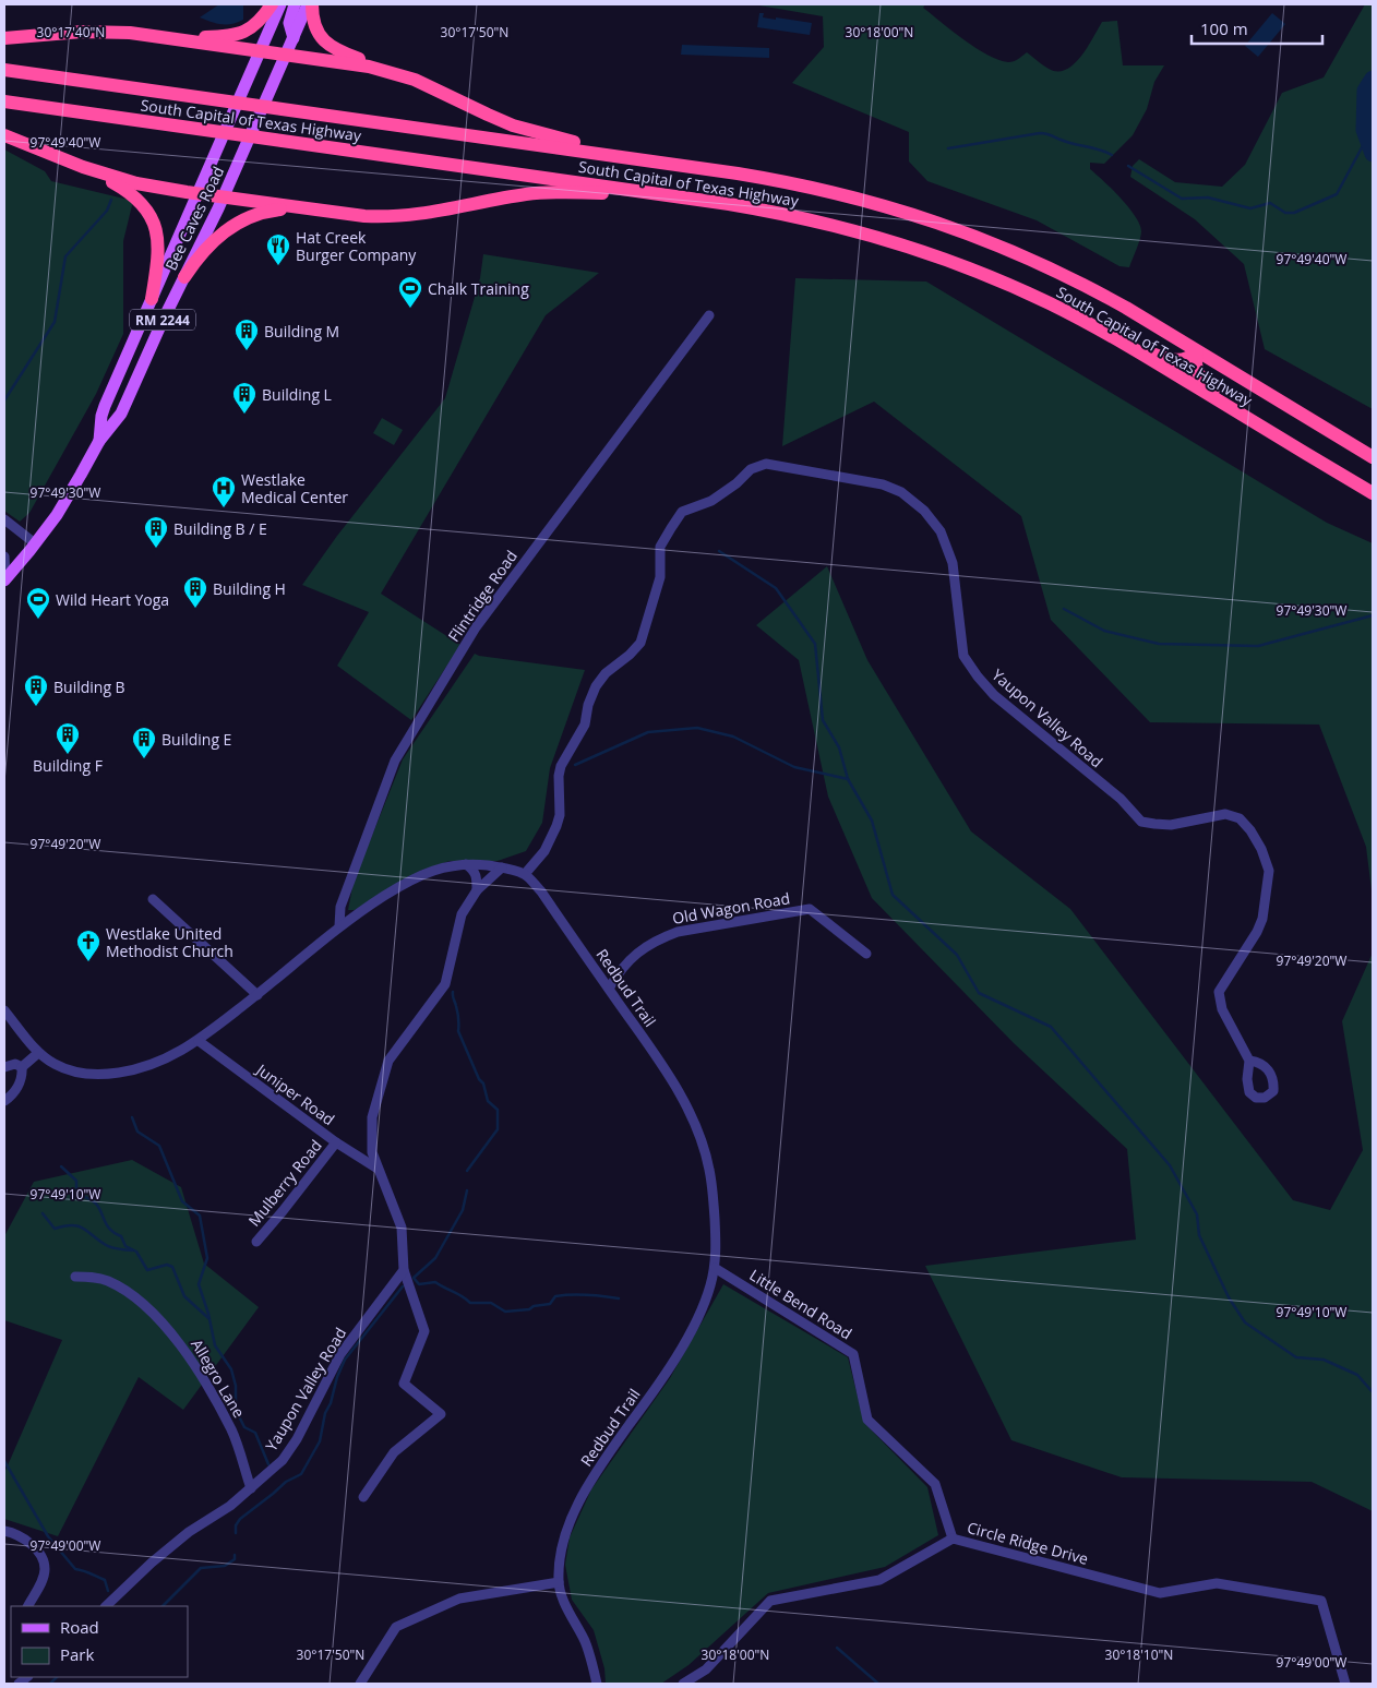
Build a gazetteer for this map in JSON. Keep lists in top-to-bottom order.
{
  "streets": {
    "highway": ["South Capital of Texas Highway"],
    "main road": ["Bee Caves Road", "RM 2244"],
    "street": [
      "Flintridge Road",
      "Yaupon Valley Road",
      "Old Wagon Road",
      "Redbud Trail",
      "Juniper Road",
      "Mulberry Road",
      "Little Bend Road",
      "Allegro Lane",
      "Circle Ridge Drive"
    ]
  },
  "crossings": [
    ["Yaupon Valley Road", "Redbud Trail"],
    ["Yaupon Valley Road", "Allegro Lane"],
    ["Old Wagon Road", "Redbud Trail"],
    ["Redbud Trail", "Little Bend Road"],
    ["Juniper Road", "Mulberry Road"],
    ["Little Bend Road", "Circle Ridge Drive"]
  ],
  "places": {
    "restaurant": ["Hat Creek Burger Company"],
    "sports": ["Chalk Training", "Wild Heart Yoga"],
    "building": [
      "Building M",
      "Building L",
      "Building B / E",
      "Building H",
      "Building B",
      "Building F",
      "Building E"
    ],
    "hospital": ["Westlake Medical Center"],
    "church": ["Westlake United Methodist Church"]
  },
  "legend": ["Road", "Park"],
  "scale_bar": "100 m",
  "coordinates": [
    "30°17'40\"N",
    "30°17'50\"N",
    "30°18'00\"N",
    "97°49'40\"W",
    "97°49'30\"W",
    "97°49'20\"W",
    "97°49'10\"W",
    "97°49'00\"W",
    "30°18'10\"N"
  ]
}
